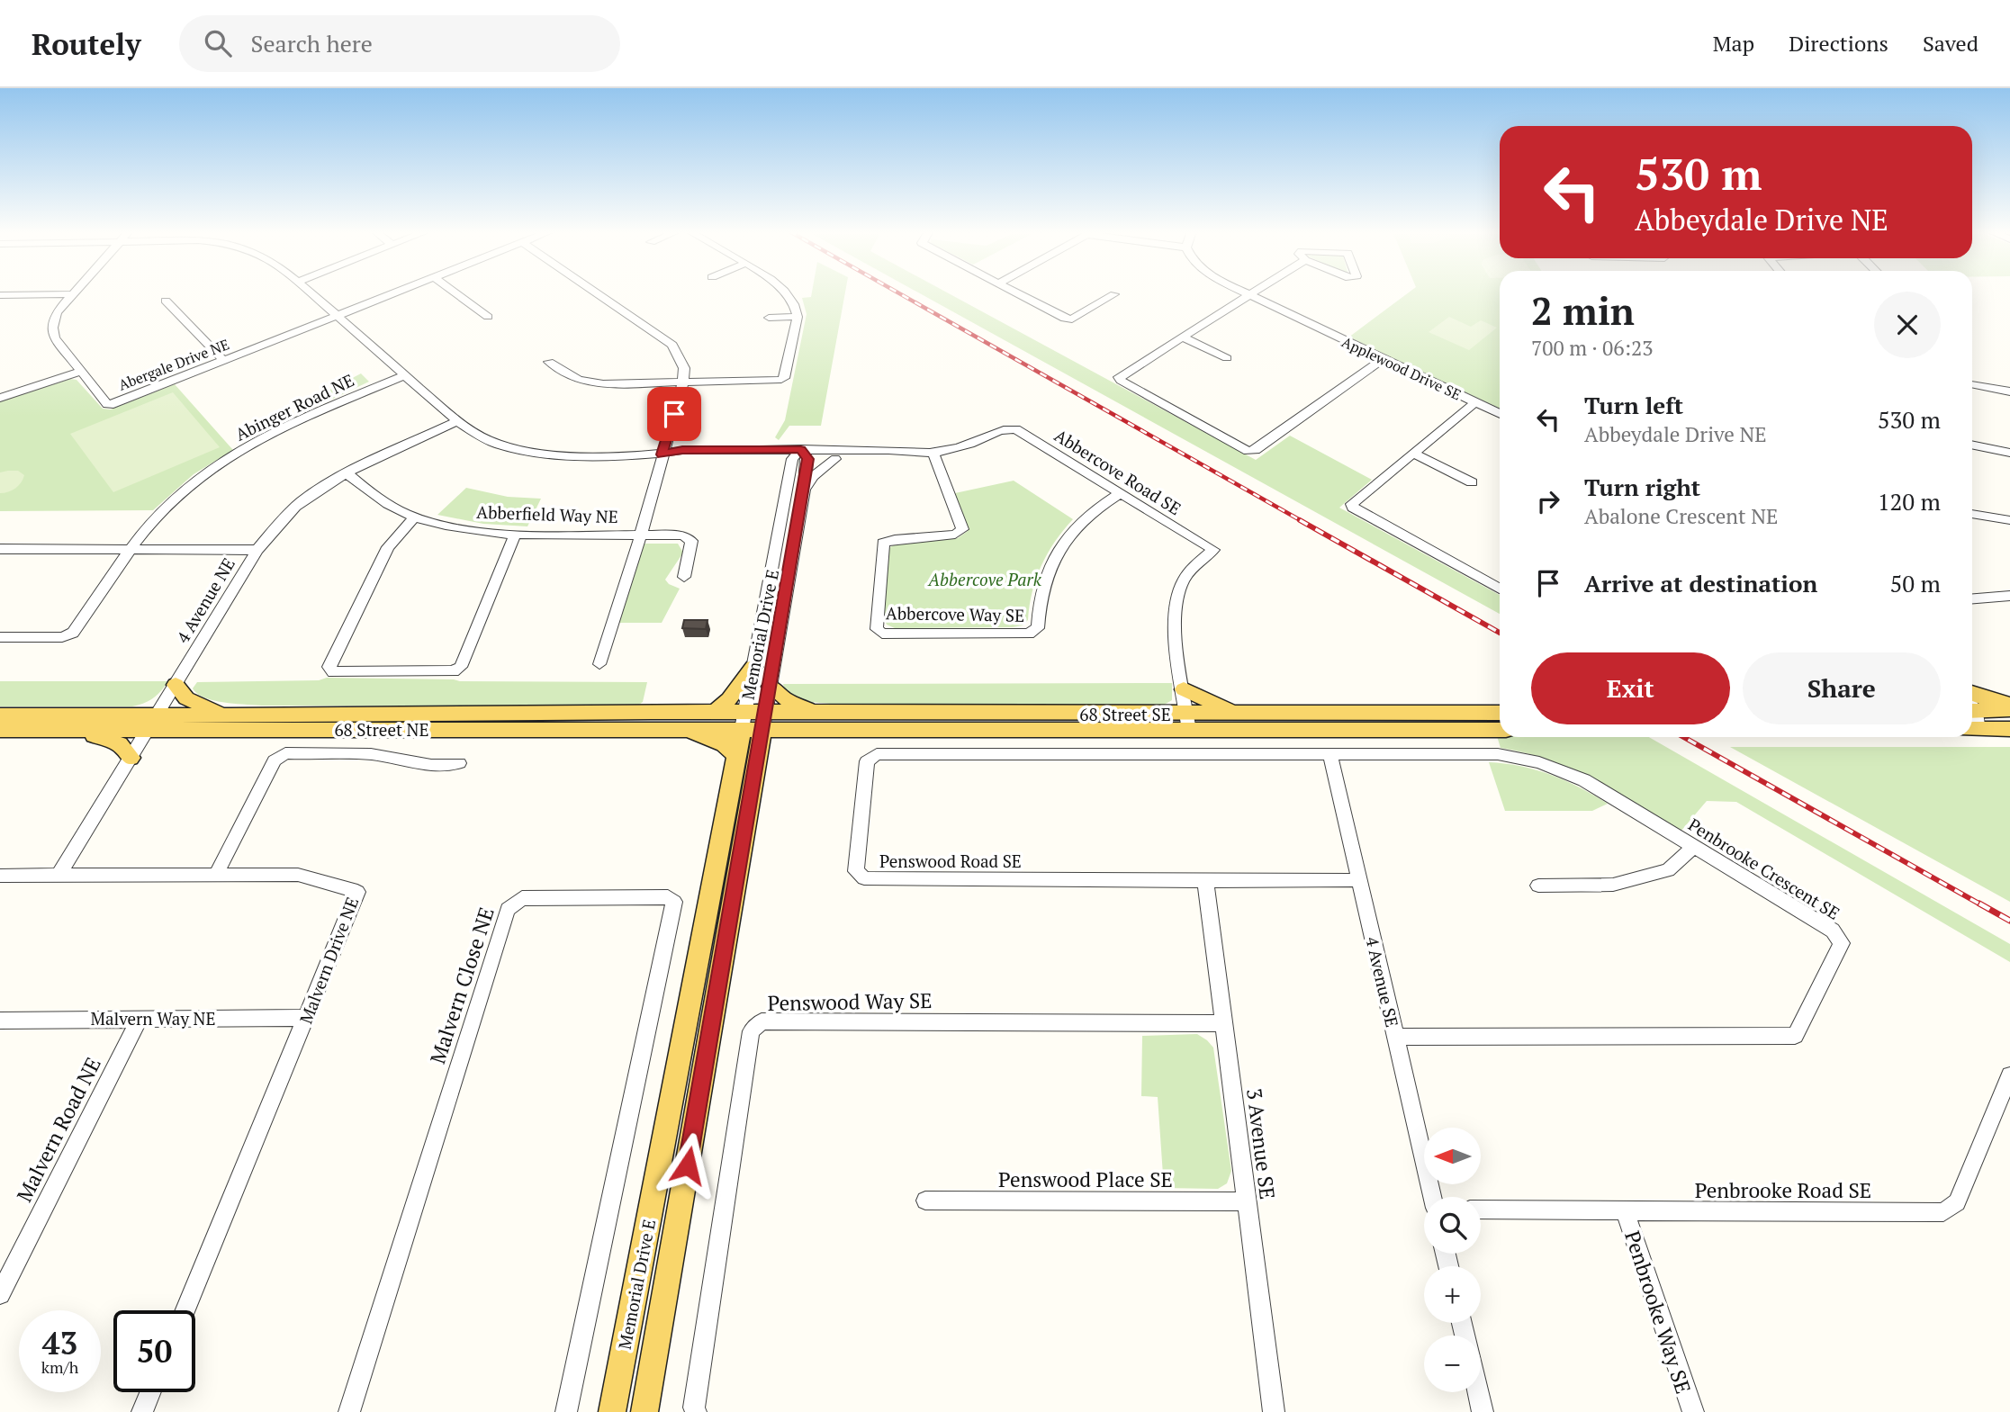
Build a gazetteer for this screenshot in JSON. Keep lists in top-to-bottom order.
{
  "streets": {
    "main road": ["Memorial Drive E", "68 Street SE", "68 Street NE"],
    "street": [
      "Abergale Drive NE",
      "Applewood Drive SE",
      "Abinger Road NE",
      "Abbercove Road SE",
      "Abberfield Way NE",
      "4 Avenue NE",
      "Abbercove Way SE",
      "Penswood Road SE",
      "Penbrooke Crescent SE",
      "Malvern Drive NE",
      "4 Avenue SE",
      "Malvern Close NE",
      "Penswood Way SE",
      "Malvern Way NE",
      "Malvern Road NE",
      "3 Avenue SE",
      "Penswood Place SE",
      "Penbrooke Road SE",
      "Penbrooke Way SE"
    ]
  },
  "crossings": [
    ["Abbercove Road SE", "Abbercove Way SE"],
    ["Abberfield Way NE", "4 Avenue NE"],
    ["4 Avenue NE", "68 Street NE"],
    ["4 Avenue NE", "Malvern Drive NE"],
    ["Memorial Drive E", "68 Street SE"],
    ["Memorial Drive E", "68 Street NE"],
    ["68 Street SE", "68 Street NE"],
    ["Penswood Road SE", "Penbrooke Crescent SE"],
    ["Penswood Road SE", "4 Avenue SE"],
    ["Penswood Road SE", "3 Avenue SE"],
    ["Penbrooke Crescent SE", "4 Avenue SE"],
    ["Malvern Drive NE", "Malvern Way NE"],
    ["Penswood Way SE", "3 Avenue SE"],
    ["Malvern Way NE", "Malvern Road NE"],
    ["3 Avenue SE", "Penswood Place SE"],
    ["Penbrooke Road SE", "Penbrooke Way SE"]
  ],
  "parks": ["Abbercove Park"],
  "north": "left",
  "page": {
    "header": "Routely",
    "search": "Search here",
    "nav": ["Map", "Directions", "Saved"],
    "turn": ["530 m", "Abbeydale Drive NE"],
    "heading": ["2 min", "700 m · 06:23"],
    "list": [
      {
        "name": "Turn left",
        "note": "Abbeydale Drive NE",
        "value": "530 m"
      },
      {
        "name": "Turn right",
        "note": "Abalone Crescent NE",
        "value": "120 m"
      },
      {
        "name": "Arrive at destination",
        "value": "50 m"
      }
    ],
    "buttons": ["Exit", "Share"],
    "map_buttons": ["+", "−"],
    "speed": "43 km/h",
    "limit": "50"
  }
}
